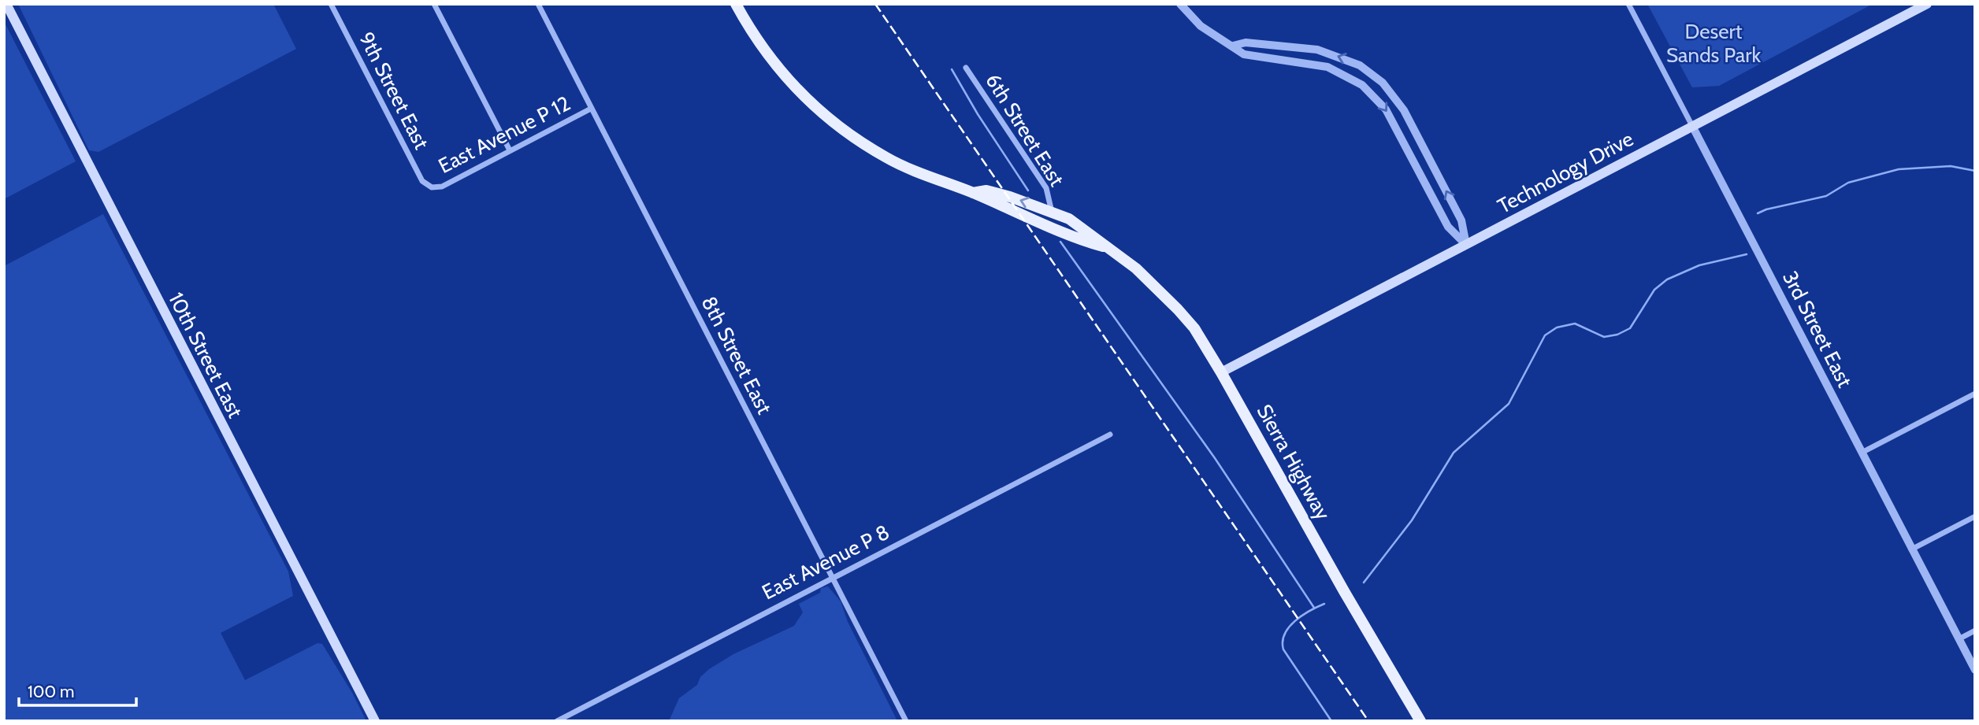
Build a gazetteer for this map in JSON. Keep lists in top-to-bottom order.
{
  "streets": {
    "main road": ["Technology Drive", "10th Street East", "Sierra Highway"],
    "street": [
      "9th Street East",
      "6th Street East",
      "East Avenue P 12",
      "3rd Street East",
      "8th Street East",
      "East Avenue P 8"
    ]
  },
  "crossings": [
    ["9th Street East", "East Avenue P 12"],
    ["6th Street East", "Sierra Highway"],
    ["East Avenue P 12", "8th Street East"],
    ["Technology Drive", "3rd Street East"],
    ["Technology Drive", "Sierra Highway"],
    ["8th Street East", "East Avenue P 8"]
  ],
  "parks": ["Desert Sands Park"],
  "scale_bar": "100 m"
}
